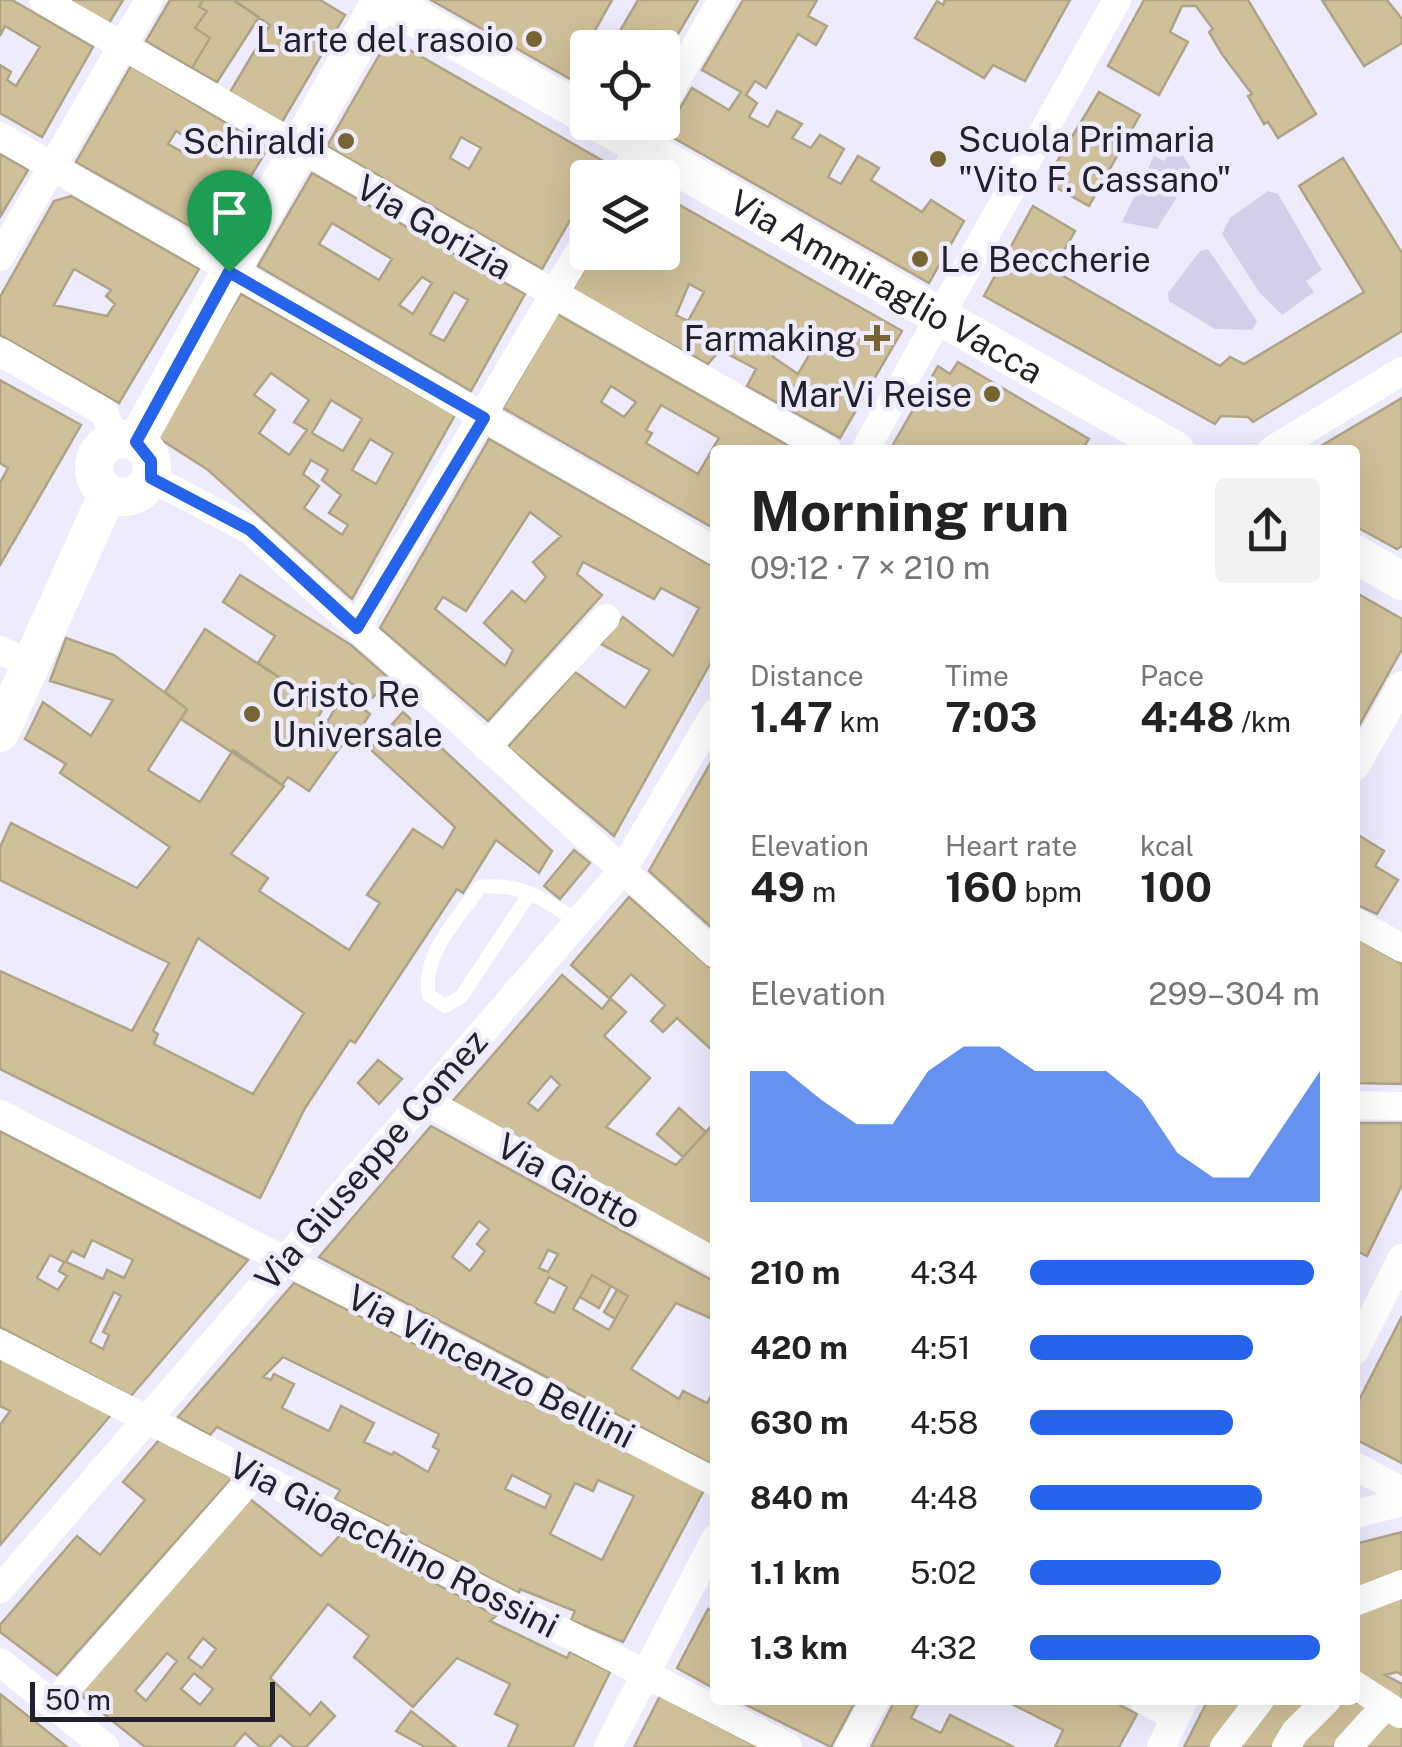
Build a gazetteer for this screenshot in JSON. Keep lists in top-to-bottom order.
{
  "streets": {
    "street": [
      "Via Gorizia",
      "Via Ammiraglio Vacca",
      "Via Giuseppe Comez",
      "Via Giotto",
      "Via Vincenzo Bellini",
      "Via Gioacchino Rossini"
    ]
  },
  "crossings": [
    ["Via Giuseppe Comez", "Via Giotto"],
    ["Via Giuseppe Comez", "Via Vincenzo Bellini"],
    ["Via Giuseppe Comez", "Via Gioacchino Rossini"]
  ],
  "places": {
    "other": [
      "L'arte del rasoio",
      "Schiraldi",
      "Scuola Primaria \"Vito F. Cassano\"",
      "Le Beccherie",
      "MarVi Reise",
      "Cristo Re Universale"
    ],
    "health": ["Farmaking"]
  },
  "scale_bar": "50 m",
  "page": {
    "heading": ["Morning run", "09:12 · 7 × 210 m"],
    "stats": [
      ["Distance", "1.47 km"],
      ["Time", "7:03"],
      ["Pace", "4:48 /km"],
      ["Elevation", "49 m"],
      ["Heart rate", "160 bpm"],
      ["kcal", "100"]
    ],
    "chart": ["Elevation", "299–304 m"],
    "list": [
      {
        "name": "210 m",
        "note": "4:34"
      },
      {
        "name": "420 m",
        "note": "4:51"
      },
      {
        "name": "630 m",
        "note": "4:58"
      },
      {
        "name": "840 m",
        "note": "4:48"
      },
      {
        "name": "1.1 km",
        "note": "5:02"
      },
      {
        "name": "1.3 km",
        "note": "4:32"
      }
    ],
    "scale": "50 m"
  }
}
